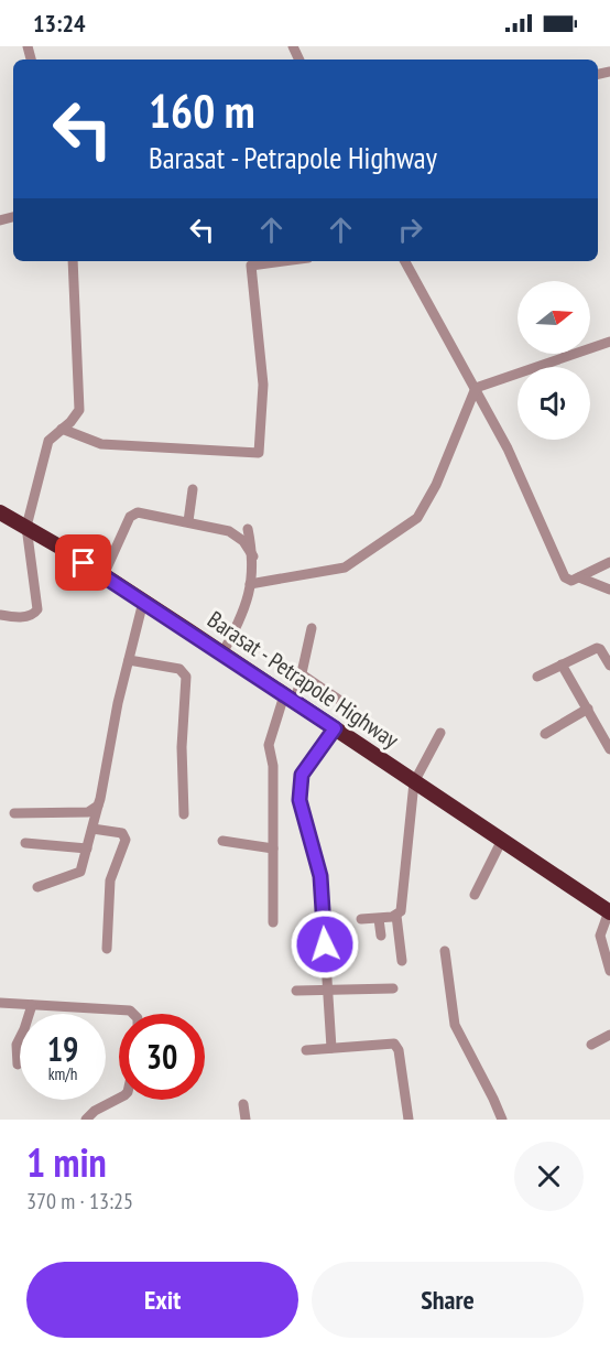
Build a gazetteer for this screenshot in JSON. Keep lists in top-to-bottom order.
{
  "streets": {
    "highway": ["Barasat - Petrapole Highway"]
  },
  "north": "right",
  "page": {
    "status": "13:24",
    "turn": ["160 m", "Barasat - Petrapole Highway"],
    "speed": "19 km/h",
    "limit": "30",
    "heading": ["1 min", "370 m · 13:25"],
    "buttons": ["Exit", "Share"]
  }
}
